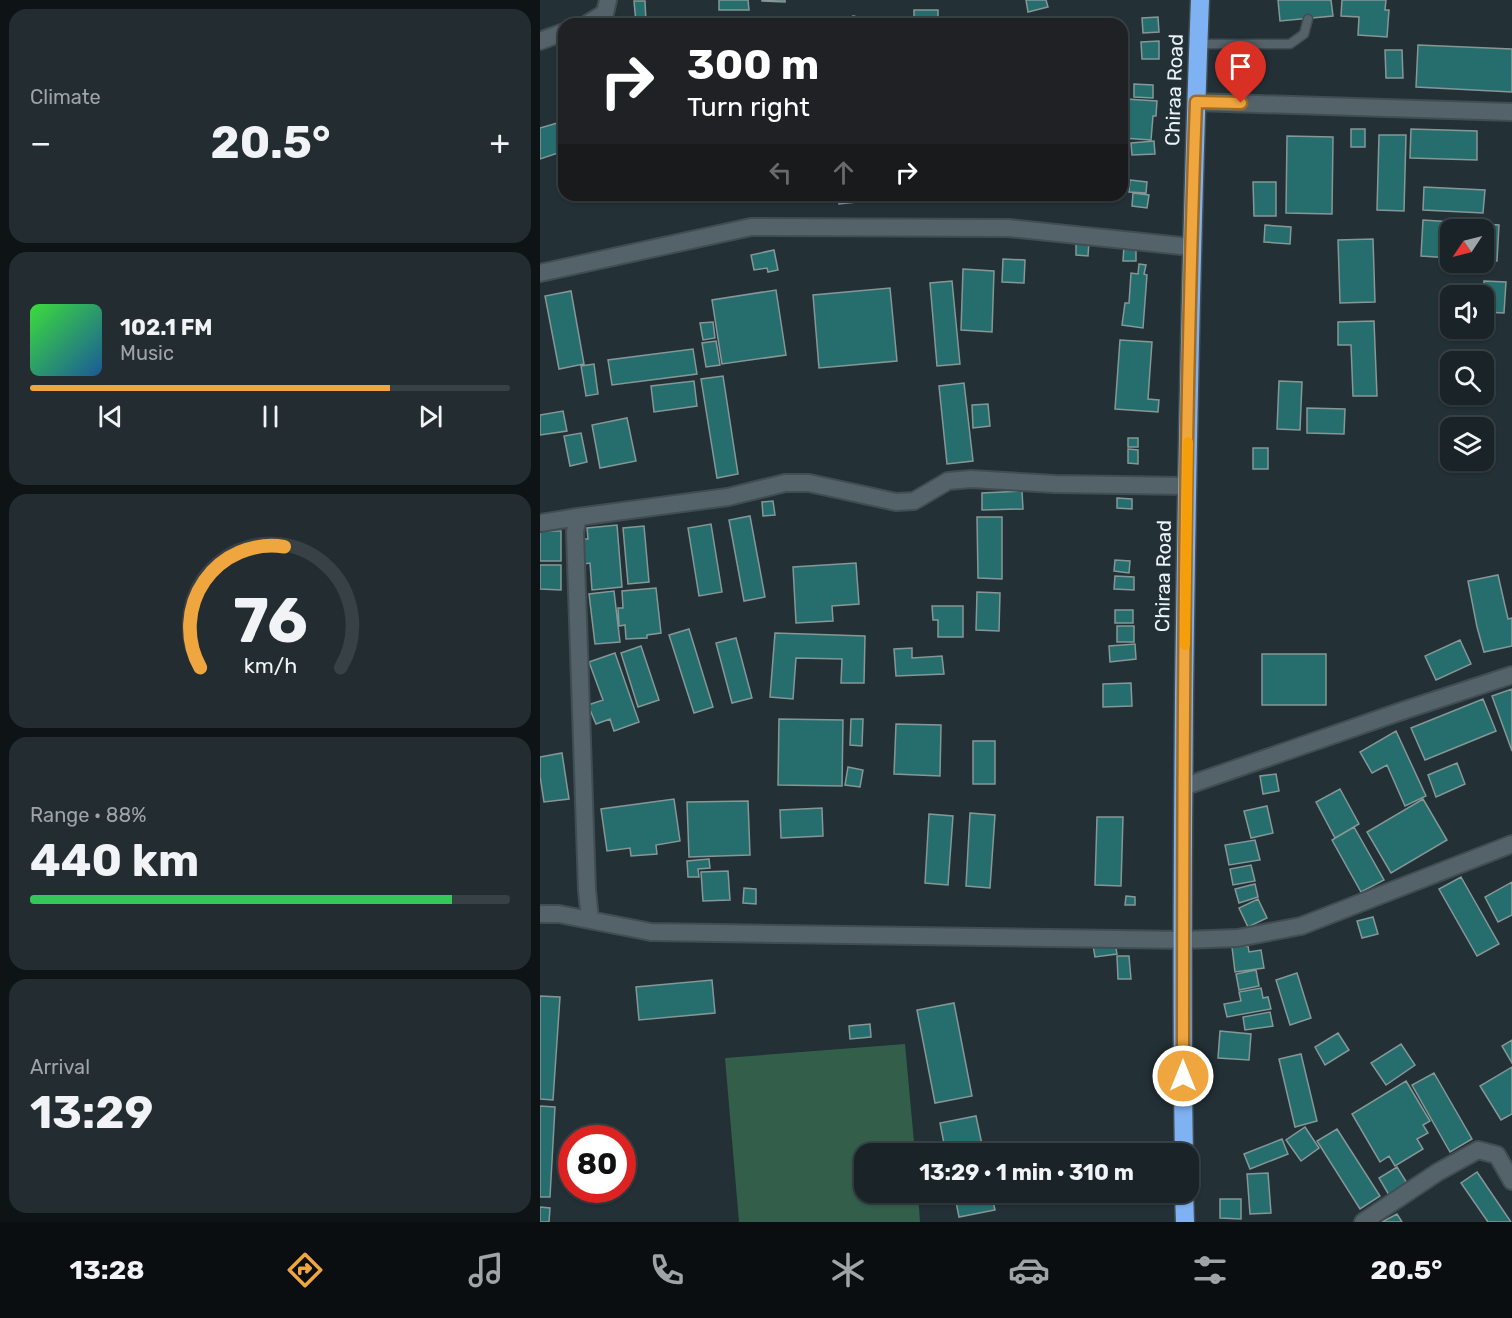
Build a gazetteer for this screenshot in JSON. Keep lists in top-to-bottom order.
{
  "streets": {
    "highway": ["Chiraa Road"]
  },
  "north": "bottom left",
  "page": {
    "tile": [
      "Climate",
      ["Range · 88%", "440 km"],
      ["Arrival", "13:29"]
    ],
    "turn": ["300 m", "Turn right"],
    "heat": ["−", "20.5°", "+"],
    "song": ["102.1 FM", "Music"],
    "limit": "80",
    "trip": "13:29 · 1 min · 310 m",
    "tabs": ["13:28", "20.5°"],
    "gauge": ["76", "km/h"]
  }
}
